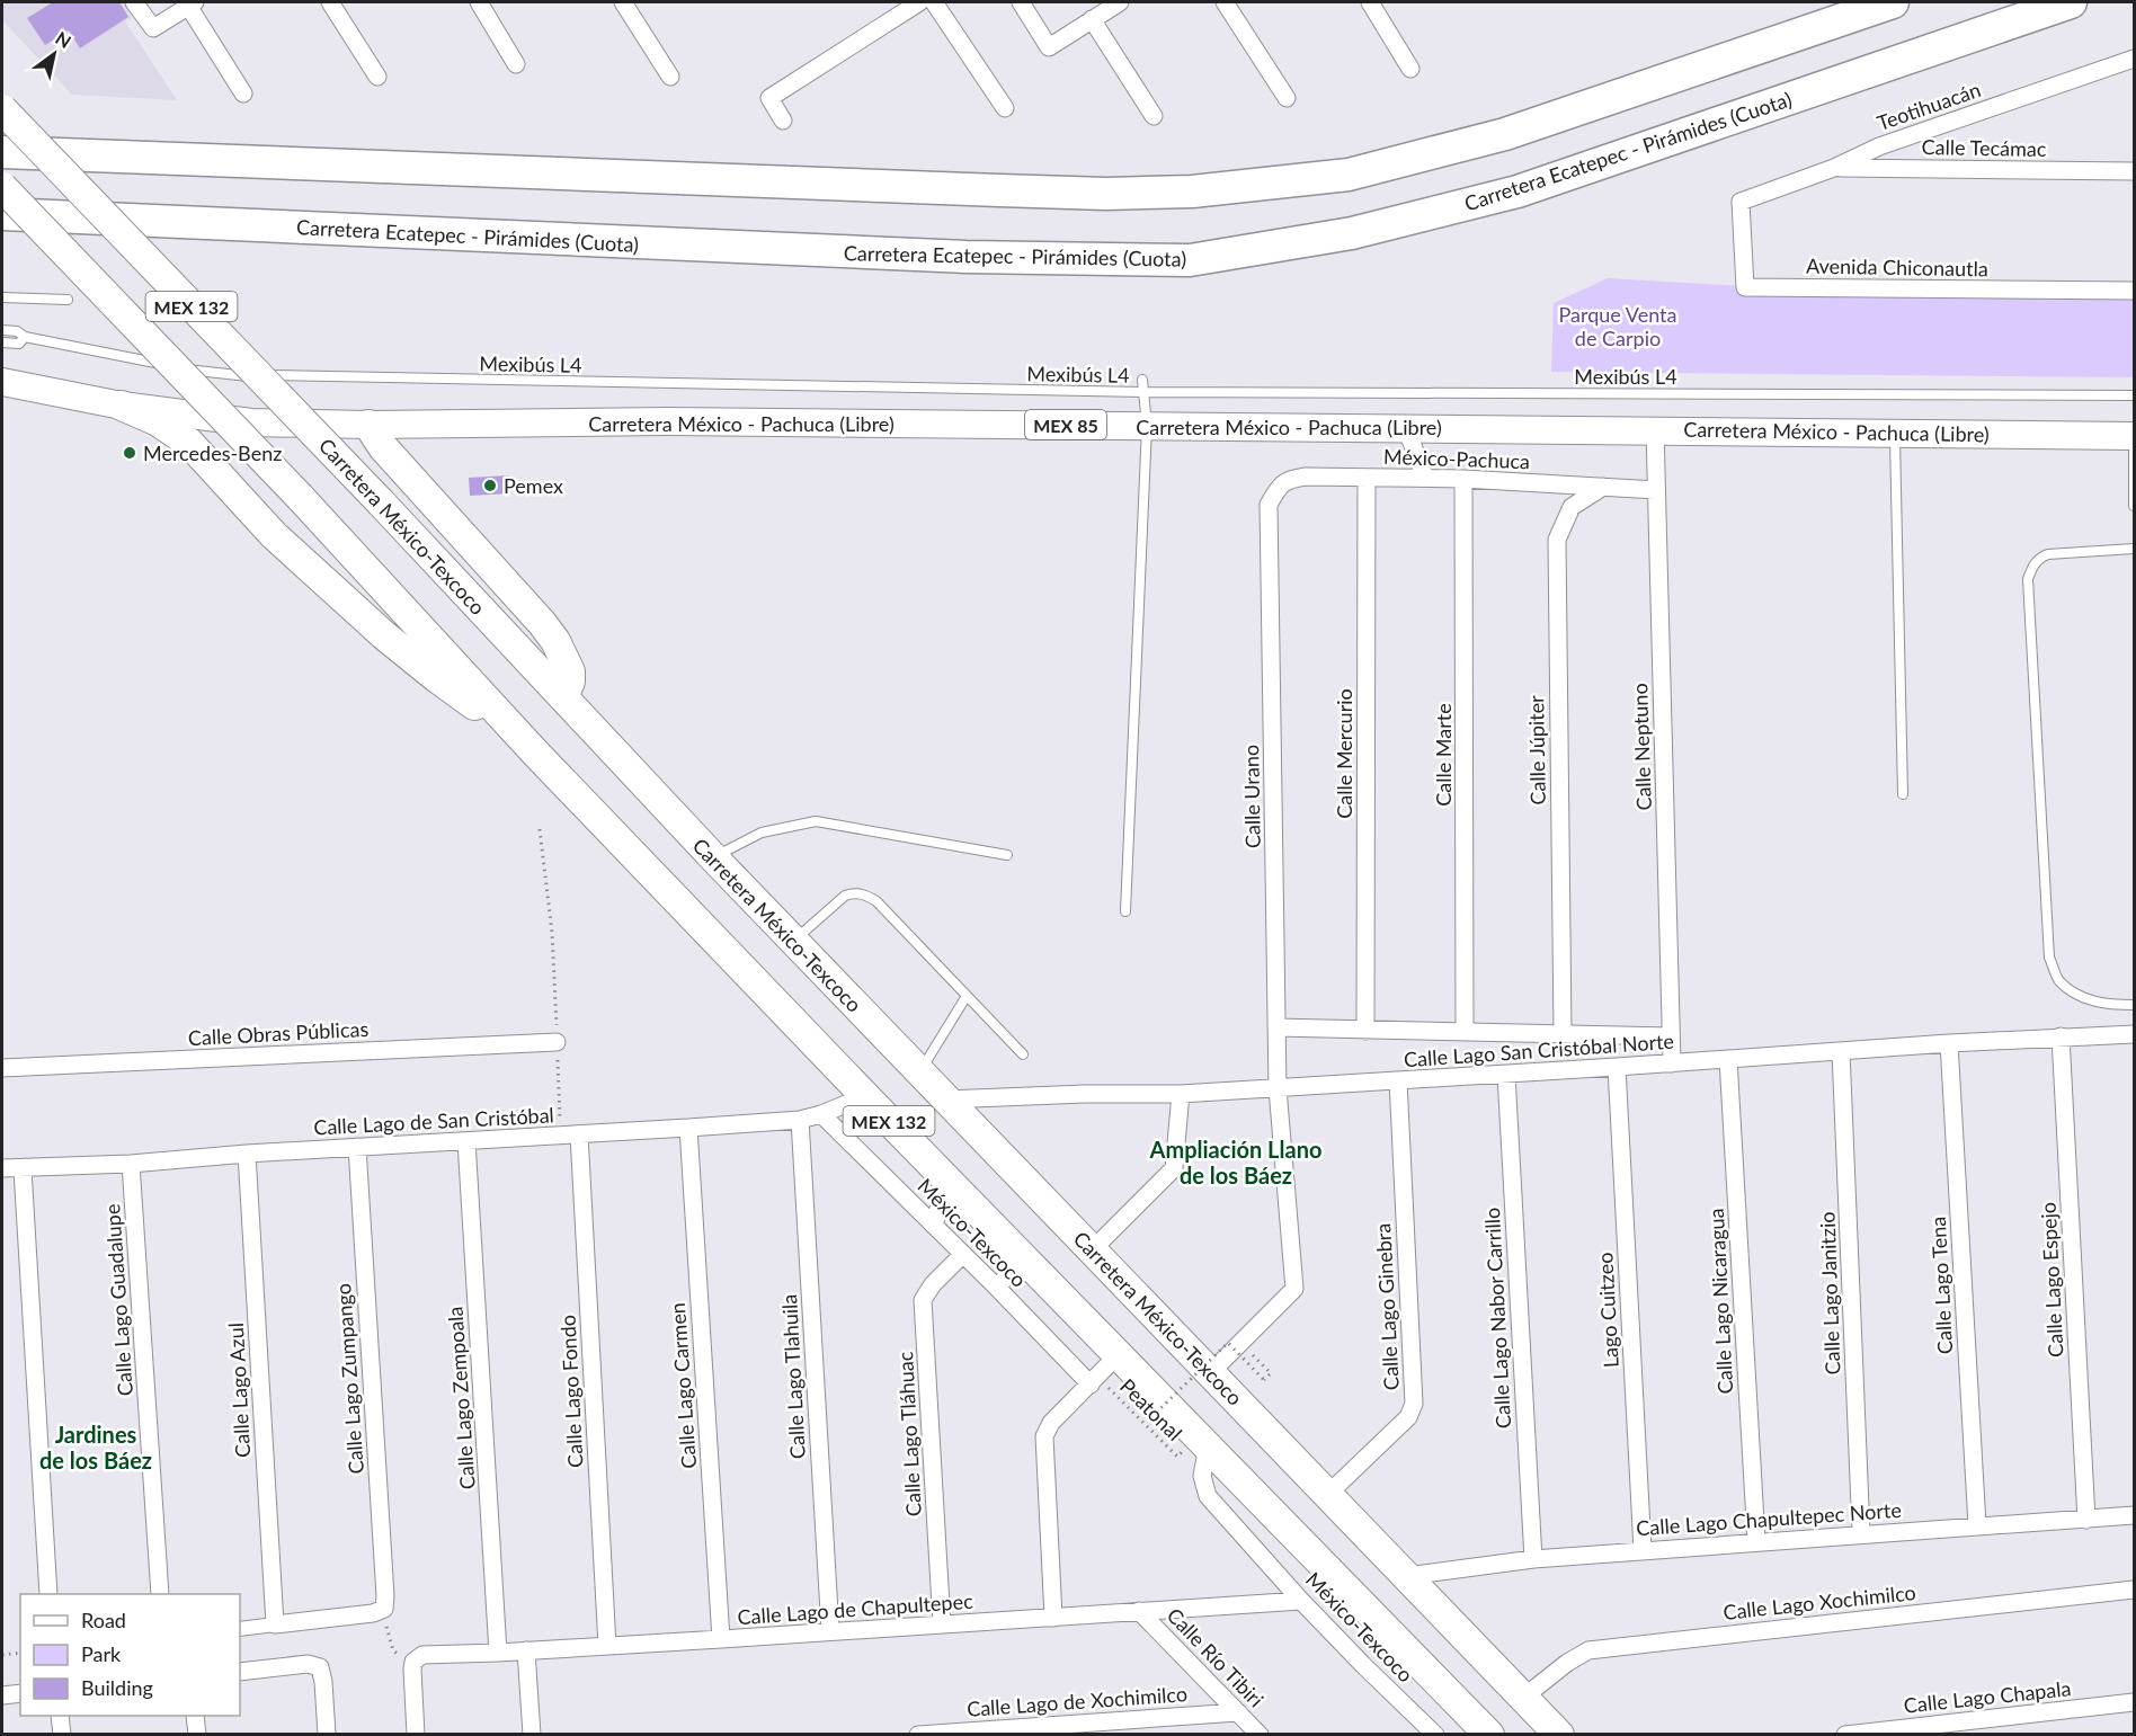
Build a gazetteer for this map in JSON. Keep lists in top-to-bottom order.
{
  "streets": {
    "highway": ["Carretera Ecatepec - Pirámides (Cuota)", "MEX 132", "Carretera México-Texcoco"],
    "main road": ["Carretera México - Pachuca (Libre)", "MEX 85"],
    "street": [
      "Teotihuacán",
      "Calle Tecámac",
      "Avenida Chiconautla",
      "México-Pachuca",
      "Calle Neptuno",
      "Calle Júpiter",
      "Calle Mercurio",
      "Calle Marte",
      "Calle Urano",
      "Calle Obras Públicas",
      "Calle Lago San Cristóbal Norte",
      "Calle Lago de San Cristóbal",
      "México-Texcoco",
      "Calle Lago Espejo",
      "Calle Lago Tena",
      "Calle Lago Janitzio",
      "Calle Lago Guadalupe",
      "Calle Lago Nicaragua",
      "Calle Lago Ginebra",
      "Lago Cuitzeo",
      "Calle Lago Nabor Carrillo",
      "Calle Lago Tlahuila",
      "Calle Lago Zumpango",
      "Calle Lago Carmen",
      "Calle Lago Azul",
      "Calle Lago Fondo",
      "Calle Lago Zempoala",
      "Calle Lago Tláhuac",
      "Calle Lago Chapultepec Norte",
      "Calle Lago Xochimilco",
      "Calle Lago de Chapultepec",
      "Calle Río Tibiri",
      "Calle Lago Chapala",
      "Calle Lago de Xochimilco"
    ],
    "lane": ["Mexibús L4"],
    "path": ["Peatonal"]
  },
  "crossings": [
    ["Teotihuacán", "Calle Tecámac"],
    ["Teotihuacán", "Avenida Chiconautla"],
    ["MEX 132", "Calle Lago de San Cristóbal"],
    ["MEX 132", "México-Texcoco"],
    ["MEX 132", "Peatonal"],
    ["Carretera México - Pachuca (Libre)", "Calle Neptuno"],
    ["México-Pachuca", "Calle Neptuno"],
    ["México-Pachuca", "Calle Júpiter"],
    ["México-Pachuca", "Calle Mercurio"],
    ["México-Pachuca", "Calle Marte"],
    ["México-Pachuca", "Calle Urano"],
    ["Carretera México-Texcoco", "Calle Urano"],
    ["Carretera México-Texcoco", "Calle Lago San Cristóbal Norte"],
    ["Carretera México-Texcoco", "Calle Lago Ginebra"],
    ["Carretera México-Texcoco", "Calle Lago Chapultepec Norte"],
    ["Carretera México-Texcoco", "Calle Lago Xochimilco"],
    ["Calle Neptuno", "Calle Lago San Cristóbal Norte"],
    ["Calle Júpiter", "Calle Lago San Cristóbal Norte"],
    ["Calle Mercurio", "Calle Lago San Cristóbal Norte"],
    ["Calle Marte", "Calle Lago San Cristóbal Norte"],
    ["Calle Urano", "Calle Lago San Cristóbal Norte"],
    ["Calle Urano", "Peatonal"],
    ["Calle Lago San Cristóbal Norte", "Calle Lago Espejo"],
    ["Calle Lago San Cristóbal Norte", "Calle Lago Tena"],
    ["Calle Lago San Cristóbal Norte", "Calle Lago Janitzio"],
    ["Calle Lago San Cristóbal Norte", "Calle Lago Nicaragua"],
    ["Calle Lago San Cristóbal Norte", "Calle Lago Ginebra"],
    ["Calle Lago San Cristóbal Norte", "Lago Cuitzeo"],
    ["Calle Lago San Cristóbal Norte", "Calle Lago Nabor Carrillo"],
    ["Calle Lago de San Cristóbal", "México-Texcoco"],
    ["Calle Lago de San Cristóbal", "Calle Lago Guadalupe"],
    ["Calle Lago de San Cristóbal", "Calle Lago Tlahuila"],
    ["Calle Lago de San Cristóbal", "Calle Lago Zumpango"],
    ["Calle Lago de San Cristóbal", "Calle Lago Carmen"],
    ["Calle Lago de San Cristóbal", "Calle Lago Azul"],
    ["Calle Lago de San Cristóbal", "Calle Lago Fondo"],
    ["Calle Lago de San Cristóbal", "Calle Lago Zempoala"],
    ["México-Texcoco", "Peatonal"],
    ["México-Texcoco", "Calle Lago Tláhuac"],
    ["México-Texcoco", "Calle Lago de Chapultepec"],
    ["Calle Lago Espejo", "Calle Lago Chapultepec Norte"],
    ["Calle Lago Tena", "Calle Lago Chapultepec Norte"],
    ["Calle Lago Janitzio", "Calle Lago Chapultepec Norte"],
    ["Calle Lago Nicaragua", "Calle Lago Chapultepec Norte"],
    ["Lago Cuitzeo", "Calle Lago Chapultepec Norte"],
    ["Calle Lago Nabor Carrillo", "Calle Lago Chapultepec Norte"],
    ["Calle Lago Tlahuila", "Calle Lago de Chapultepec"],
    ["Calle Lago Carmen", "Calle Lago de Chapultepec"],
    ["Calle Lago Fondo", "Calle Lago de Chapultepec"],
    ["Calle Lago Zempoala", "Calle Lago de Chapultepec"],
    ["Calle Lago Tláhuac", "Calle Lago de Chapultepec"],
    ["Calle Lago de Chapultepec", "Calle Río Tibiri"],
    ["Calle Río Tibiri", "Calle Lago de Xochimilco"]
  ],
  "districts": ["Ampliación Llano de los Báez", "Jardines de los Báez"],
  "parks": ["Parque Venta de Carpio"],
  "places": ["Mercedes-Benz", "Pemex"],
  "legend": ["Road", "Park", "Building"],
  "north": "top right"
}
